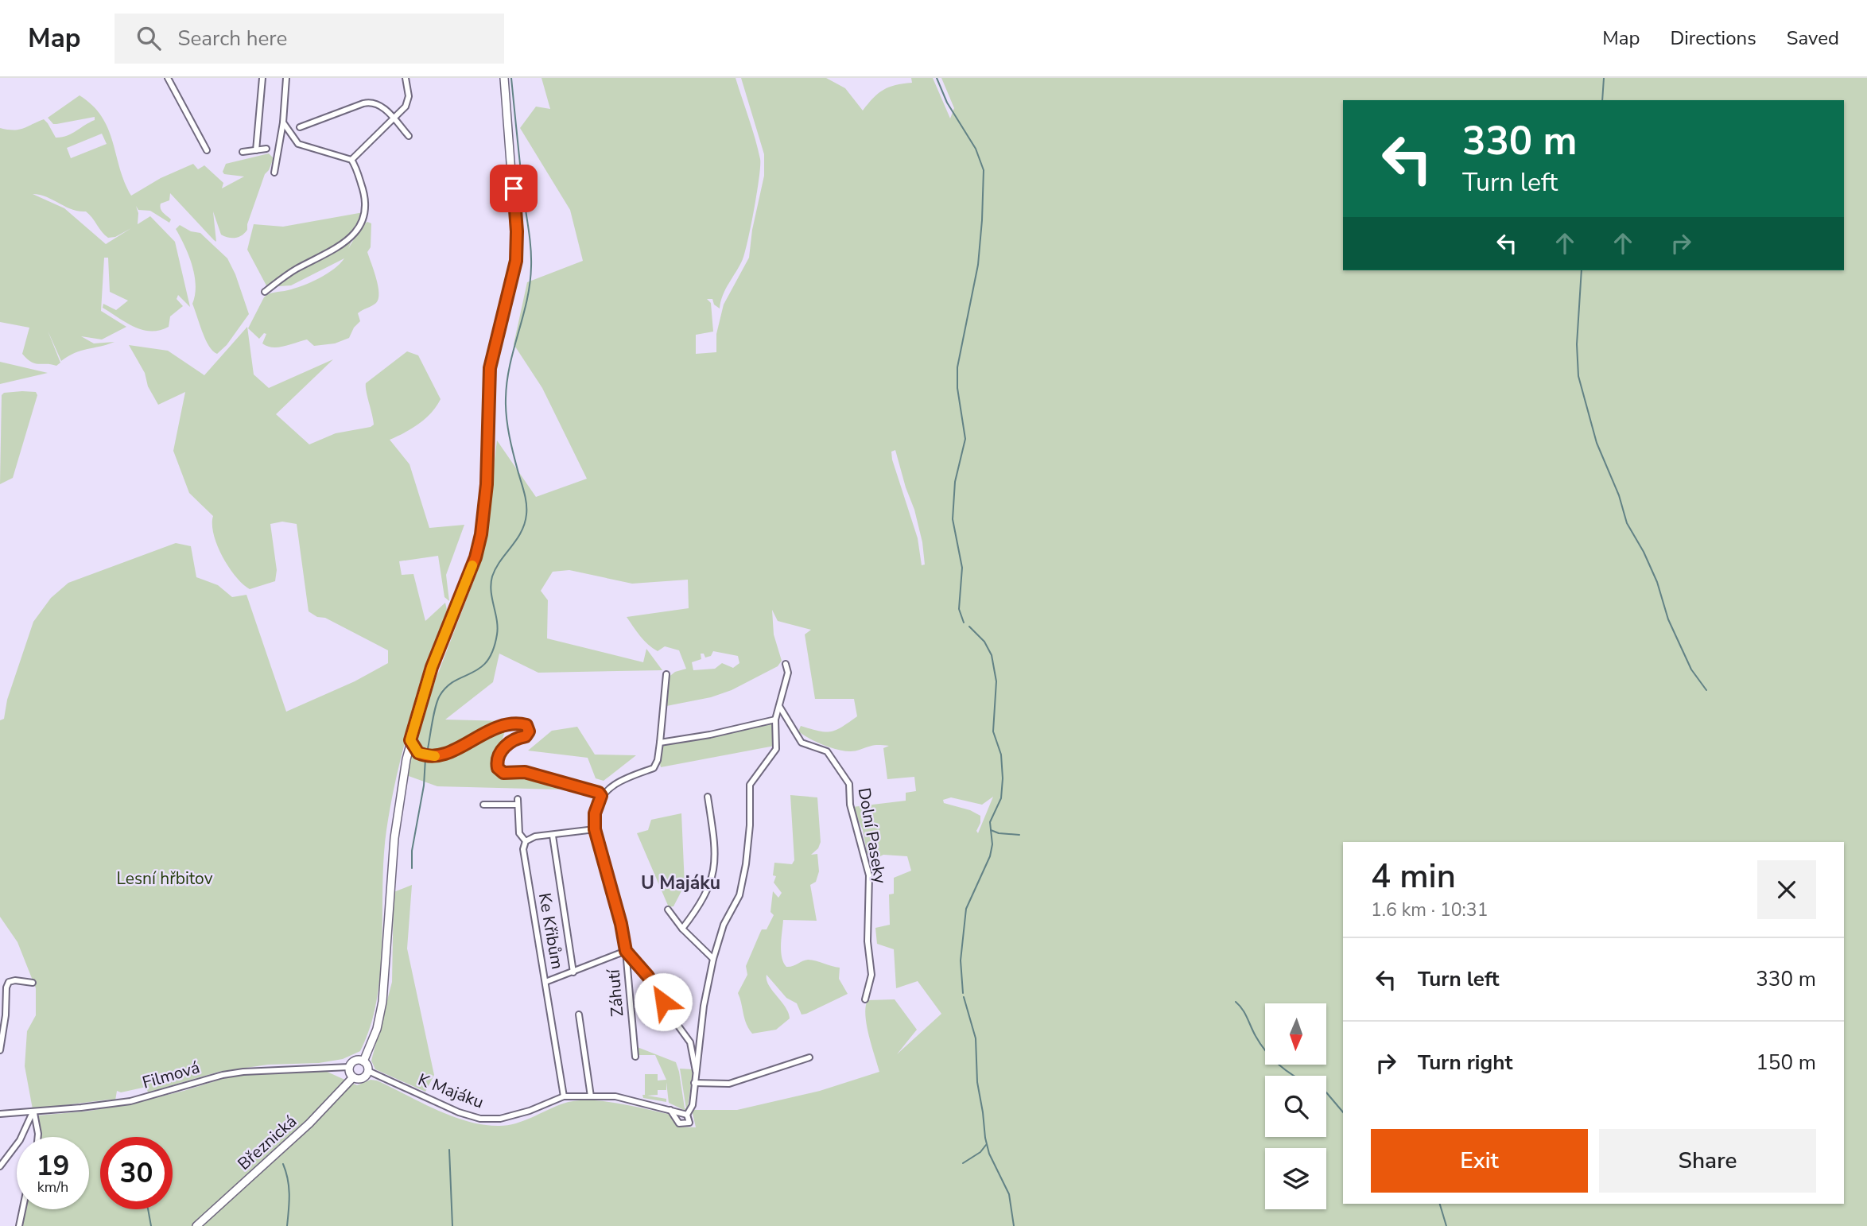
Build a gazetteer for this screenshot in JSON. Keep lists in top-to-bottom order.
{
  "streets": {
    "main road": ["Březnická"],
    "street": [
      "Dolní Paseky",
      "Ke Křibům",
      "Záhutí",
      "Filmová",
      "K Majáku"
    ]
  },
  "crossings": [
    ["Ke Křibům", "Záhutí"],
    ["Ke Křibům", "K Majáku"],
    ["Filmová", "K Majáku"],
    ["Filmová", "Březnická"],
    ["K Majáku", "Březnická"]
  ],
  "districts": ["U Majáku"],
  "parks": ["Lesní hřbitov"],
  "north": "bottom",
  "page": {
    "header": "Map",
    "search": "Search here",
    "nav": ["Map", "Directions", "Saved"],
    "turn": ["330 m", "Turn left"],
    "heading": ["4 min", "1.6 km · 10:31"],
    "list": [
      {
        "name": "Turn left",
        "value": "330 m"
      },
      {
        "name": "Turn right",
        "value": "150 m"
      }
    ],
    "buttons": ["Exit", "Share"],
    "speed": "19 km/h",
    "limit": "30"
  }
}
